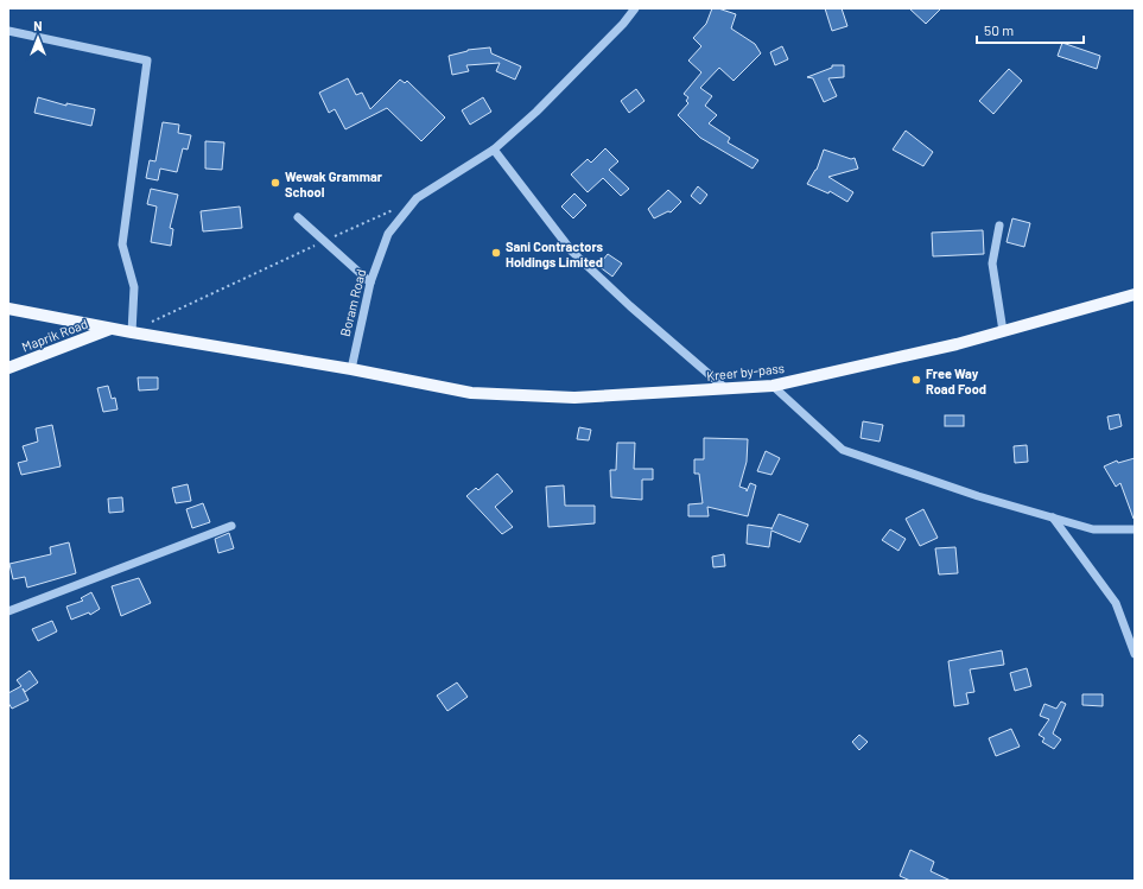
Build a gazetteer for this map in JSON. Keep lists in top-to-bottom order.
{
  "streets": {
    "main road": ["Maprik Road", "Kreer by-pass"],
    "street": ["Boram Road"]
  },
  "crossings": [
    ["Boram Road", "Kreer by-pass"]
  ],
  "places": ["Wewak Grammar School", "Sani Contractors Holdings Limited", "Free Way Road Food"],
  "scale_bar": "50 m",
  "north": "top"
}
